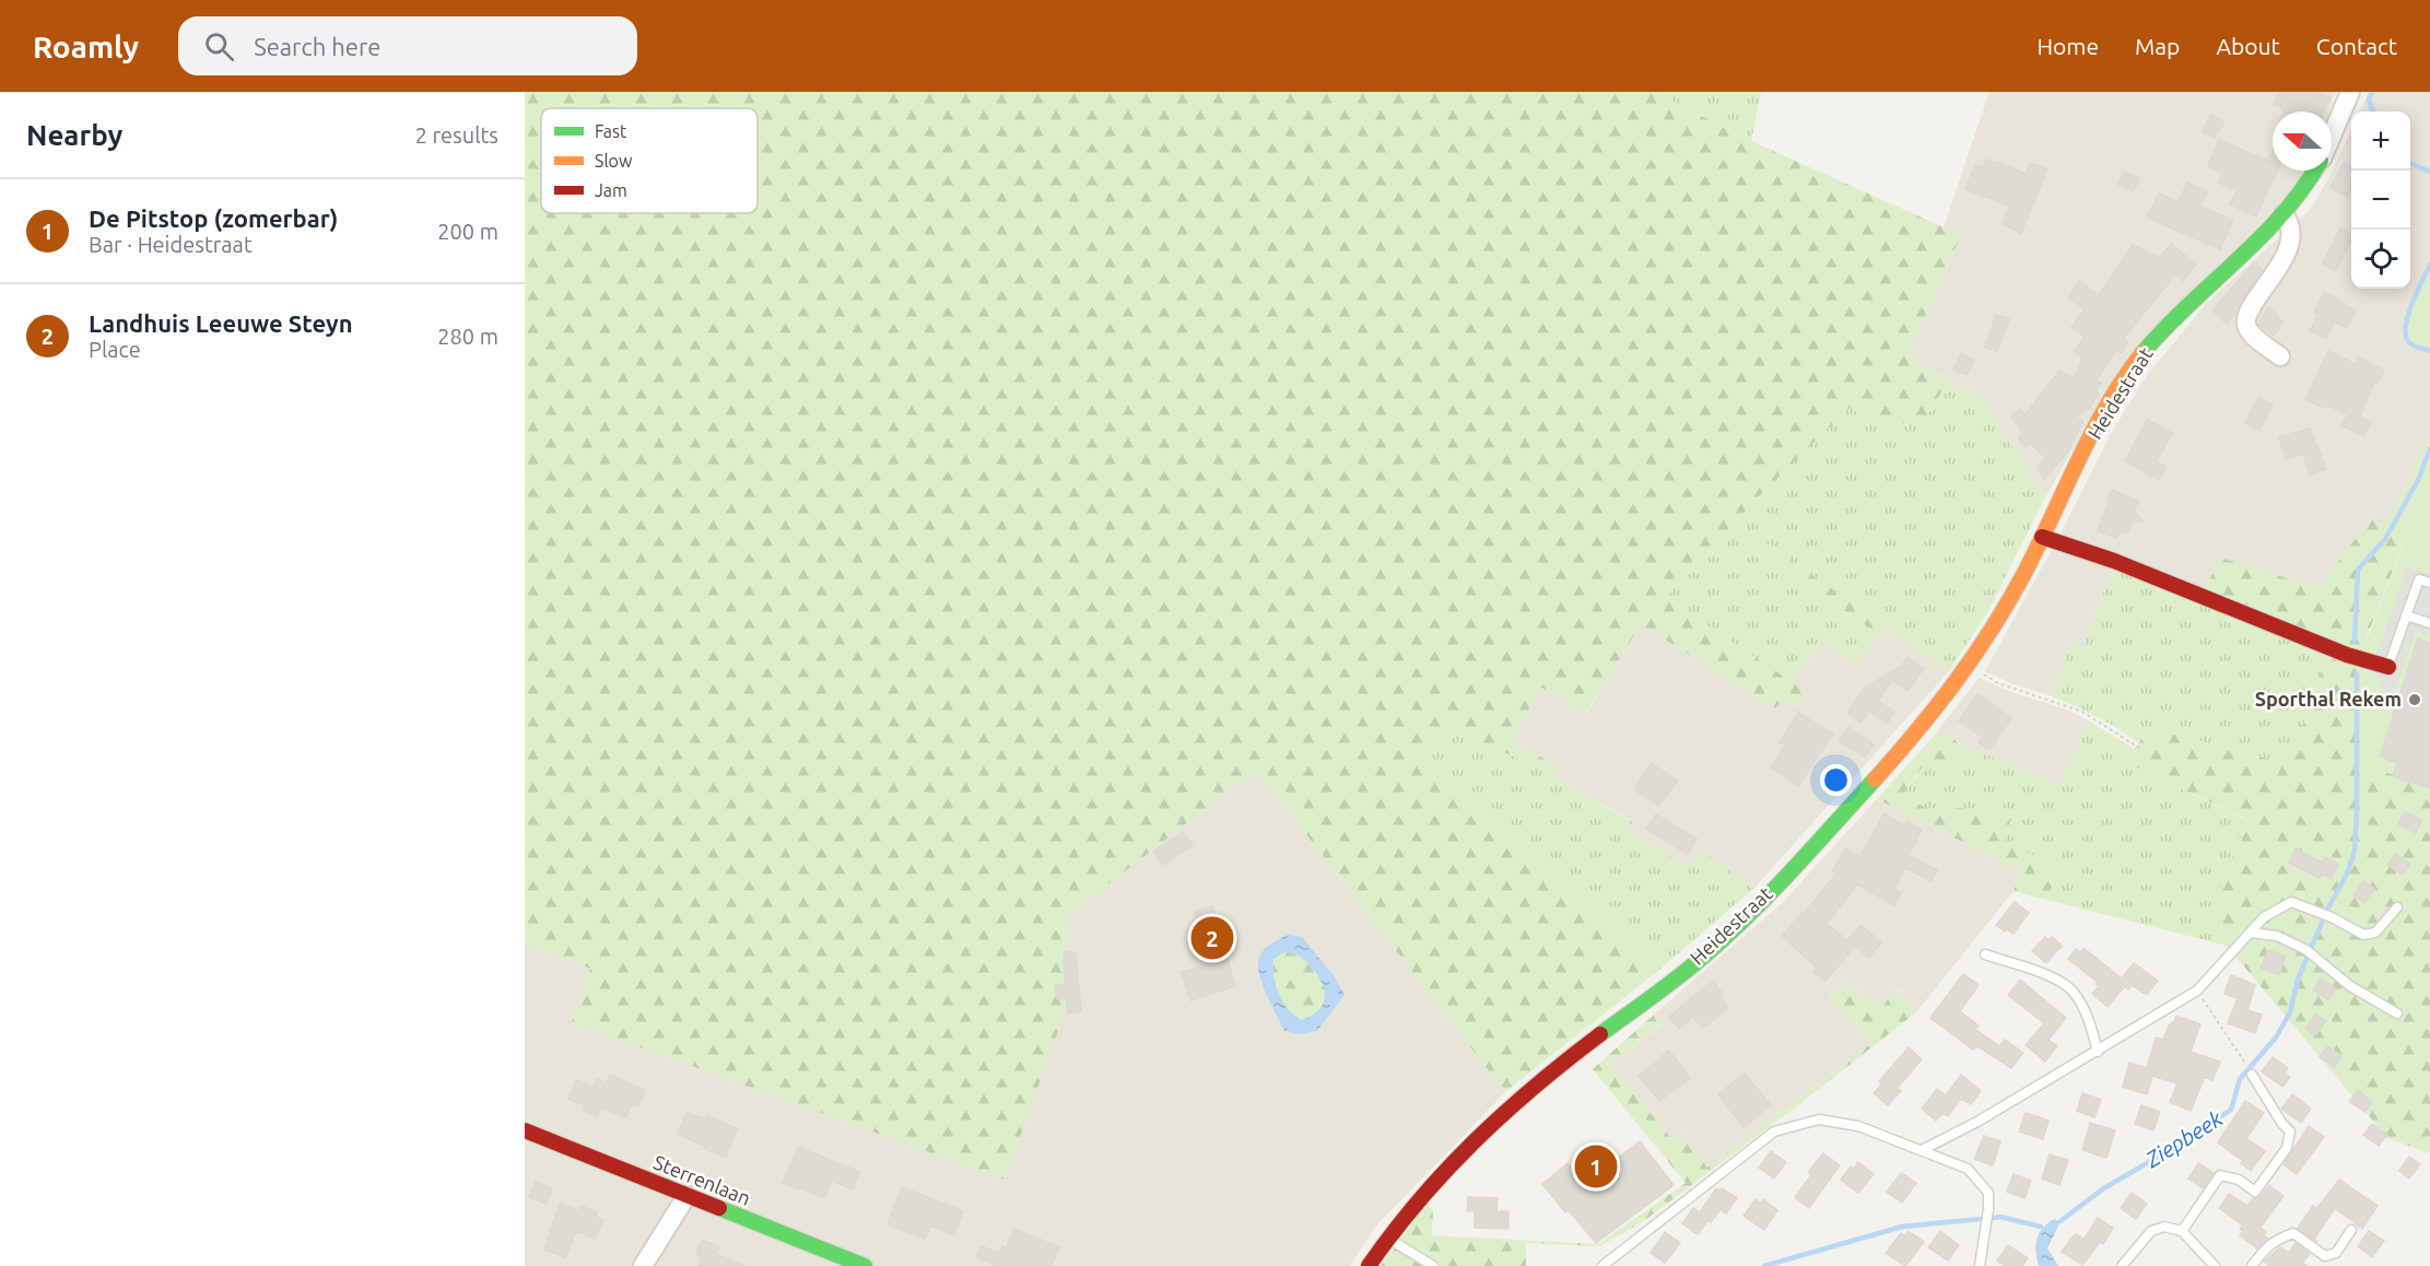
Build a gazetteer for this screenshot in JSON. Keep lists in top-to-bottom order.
{
  "streets": {
    "street": ["Heidestraat", "Sterrenlaan"]
  },
  "water": ["Ziepbeek"],
  "places": ["Sporthal Rekem"],
  "legend": ["Fast", "Slow", "Jam"],
  "north": "left",
  "page": {
    "header": "Roamly",
    "search": "Search here",
    "nav": [
      "Home",
      "Map",
      "About",
      "Contact"
    ],
    "heading": ["Nearby", "2 results"],
    "map_buttons": ["+", "−"],
    "list": [
      {
        "mark": "1",
        "name": "De Pitstop (zomerbar)",
        "note": "Bar · Heidestraat",
        "value": "200 m"
      },
      {
        "mark": "2",
        "name": "Landhuis Leeuwe Steyn",
        "note": "Place",
        "value": "280 m"
      }
    ],
    "pins": ["2", "1"]
  }
}
